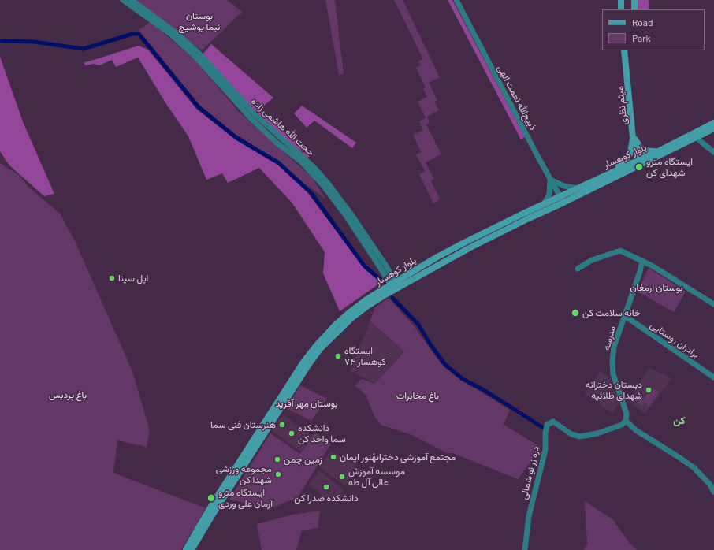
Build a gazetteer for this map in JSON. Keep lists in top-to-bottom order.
{
  "streets": {
    "main road": ["میثم نظری", "بلوار کوهسار"],
    "street": [
      "ذبیح‌الله نعمت الهی",
      "حجت الله هاشمی زاده",
      "مدرسه",
      "برادران روستایی",
      "دره زر نو شمالی"
    ]
  },
  "crossings": [
    ["ذبیح‌الله نعمت الهی", "بلوار کوهسار"],
    ["میثم نظری", "بلوار کوهسار"],
    ["حجت الله هاشمی زاده", "بلوار کوهسار"],
    ["مدرسه", "برادران روستایی"],
    ["مدرسه", "دره زر نو شمالی"]
  ],
  "districts": ["کن"],
  "parks": [
    "بوستان نیما یوشیج",
    "بوستان ارمغان",
    "باغ پردیس",
    "باغ مخابرات",
    "بوستان مهر آفرید"
  ],
  "places": [
    "ایستگاه مترو شهدای کن",
    "اپل سینا",
    "خانه سلامت کن",
    "ایستگاه ۷۴ کوهسار",
    "دبستان دخترانه شهدای طلائیه",
    "هنرستان فنی سما",
    "دانشکده سما واحد کن",
    "مجتمع آموزشی دخترانهٔنور ایمان",
    "زمین چمن",
    "مجموعه ورزشی شهدا کن",
    "موسسه آموزش عالی آل طه",
    "دانشکده صدرا کن",
    "ایستگاه مترو آرمان علی وردی"
  ],
  "legend": ["Road", "Park"]
}
